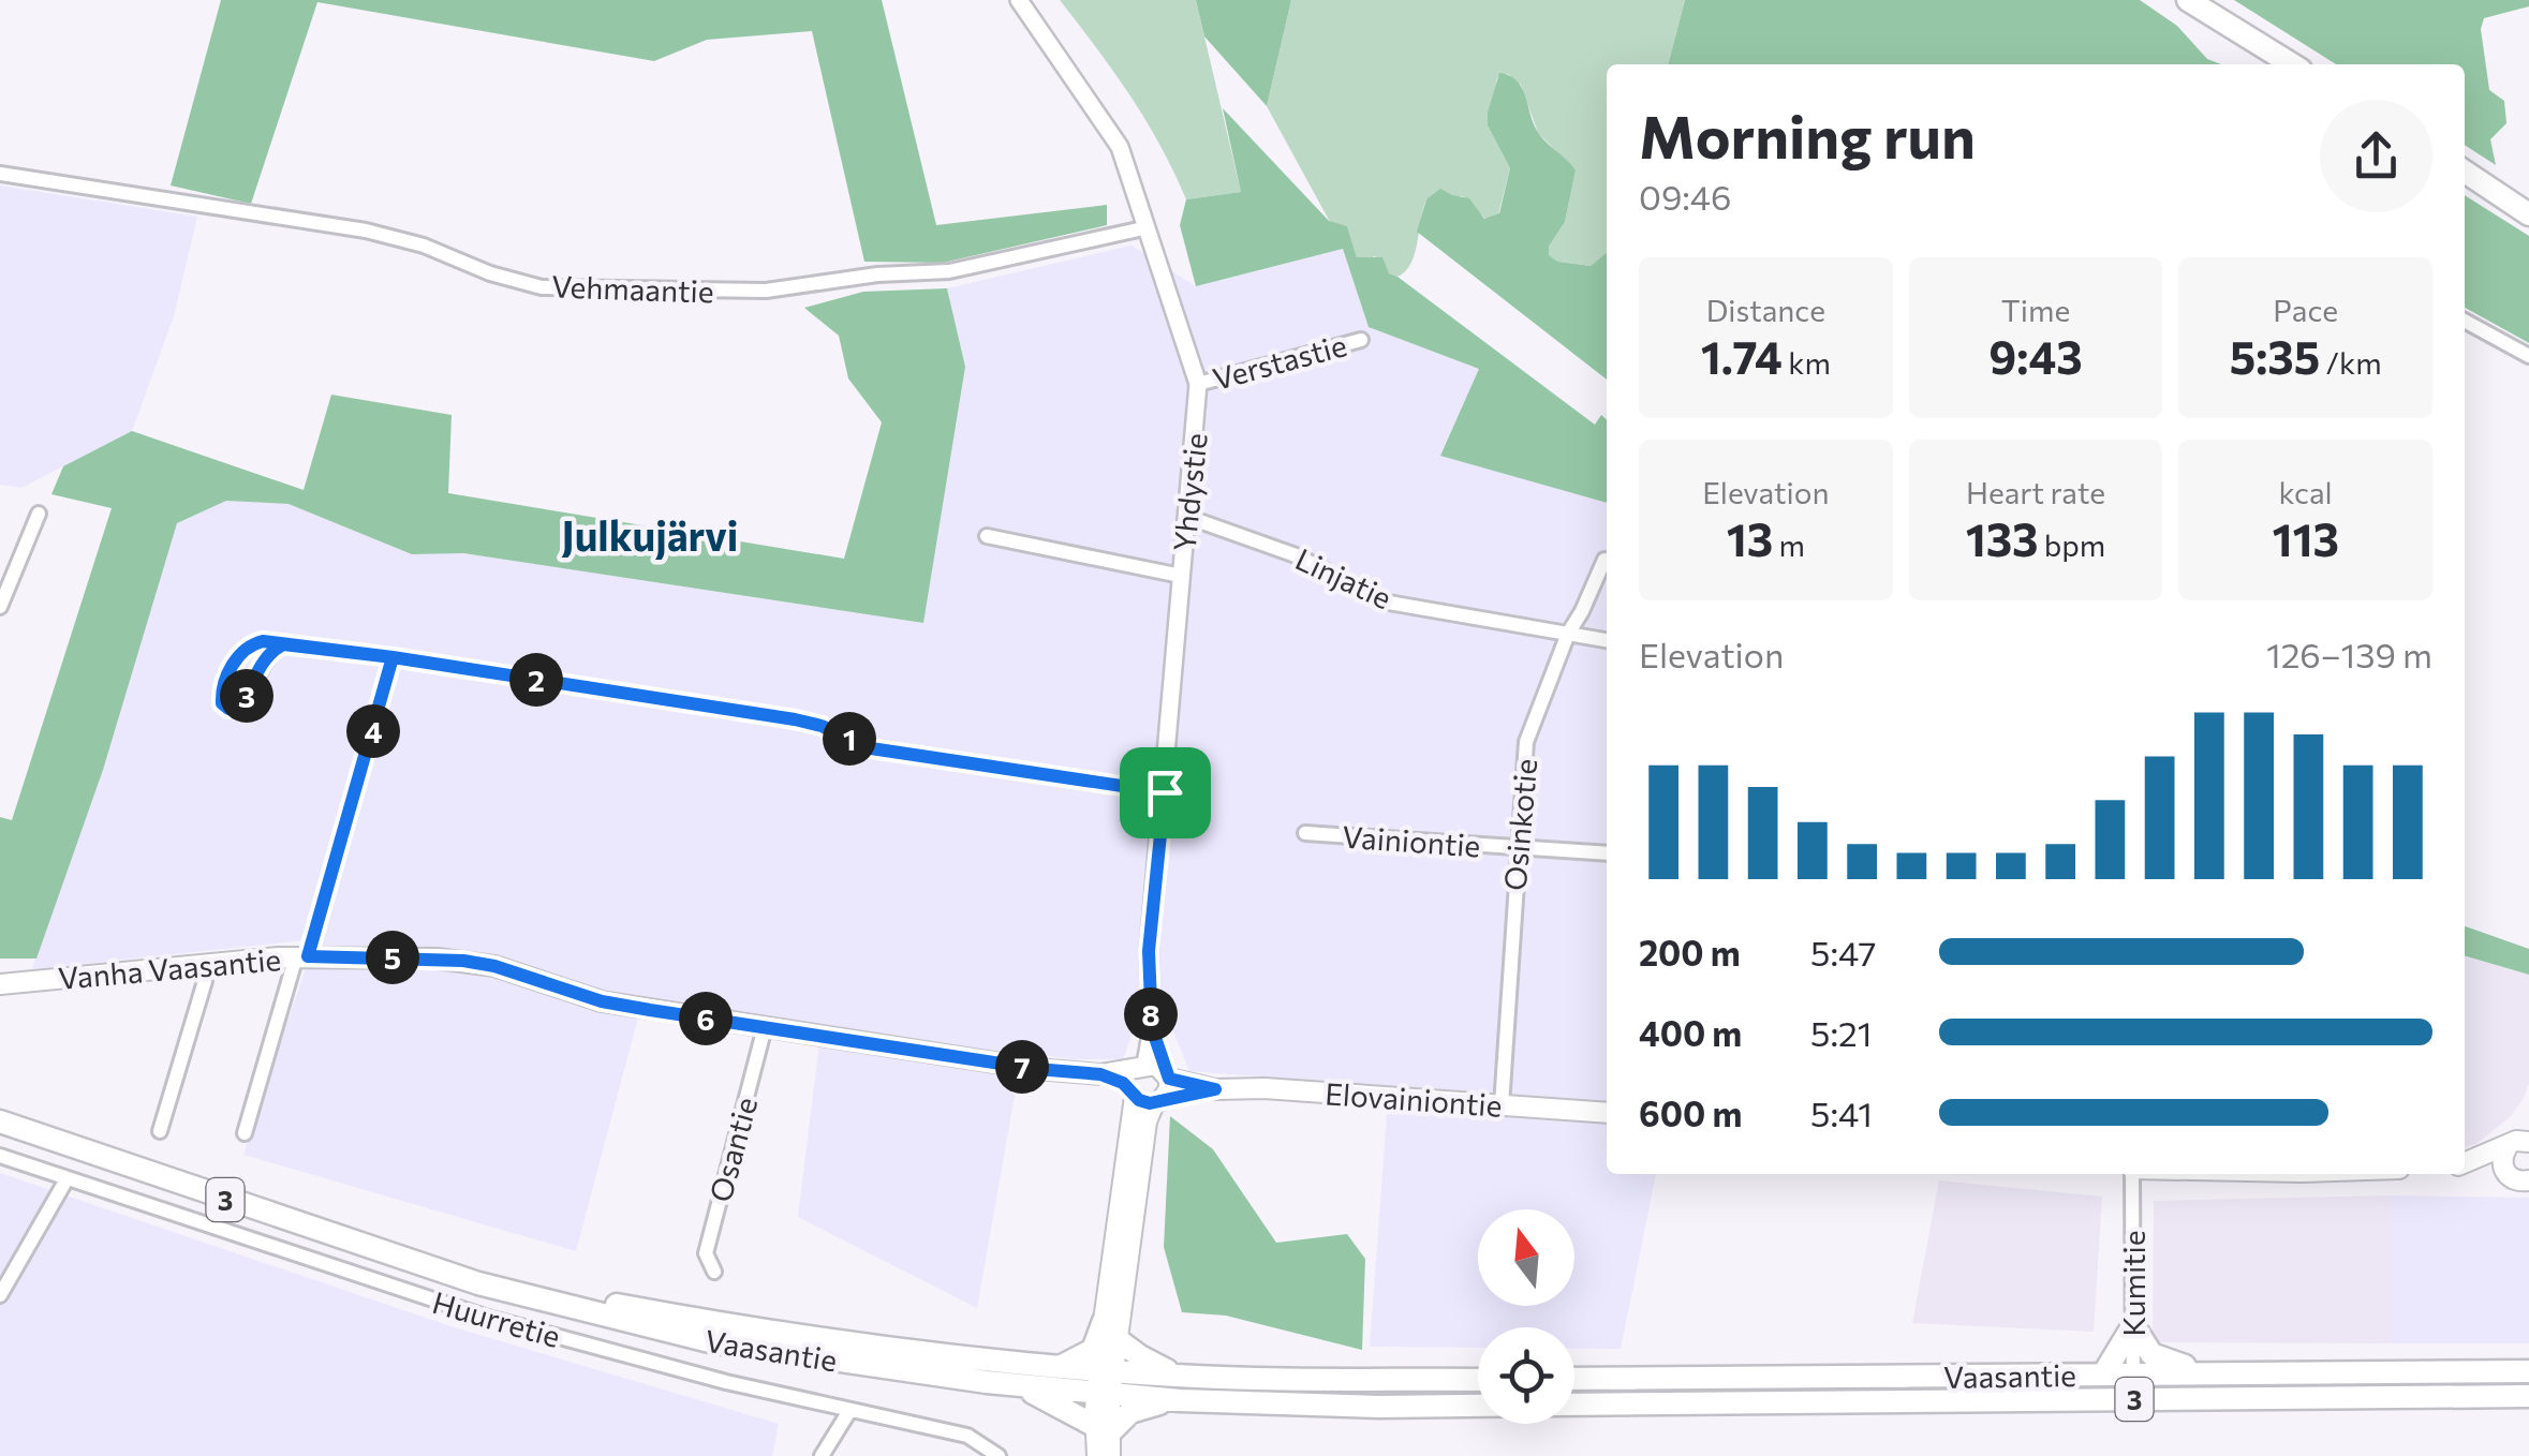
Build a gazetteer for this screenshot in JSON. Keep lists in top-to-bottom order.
{
  "streets": {
    "main road": [
      "Vanha Vaasantie",
      "Elovainiontie",
      "3",
      "Vaasantie"
    ],
    "street": [
      "Vehmaantie",
      "Verstastie",
      "Yhdystie",
      "Linjatie",
      "Osinkotie",
      "Vainiontie",
      "Osantie",
      "Kumitie",
      "Huurretie"
    ]
  },
  "crossings": [
    ["Vehmaantie", "Yhdystie"],
    ["Verstastie", "Yhdystie"],
    ["Yhdystie", "Linjatie"],
    ["Yhdystie", "Vanha Vaasantie"],
    ["Yhdystie", "Elovainiontie"],
    ["Linjatie", "Osinkotie"],
    ["Osinkotie", "Vainiontie"],
    ["Osinkotie", "Elovainiontie"],
    ["Vanha Vaasantie", "Elovainiontie"],
    ["Vanha Vaasantie", "Osantie"],
    ["Kumitie", "Vaasantie"]
  ],
  "districts": ["Julkujärvi"],
  "north": "top",
  "page": {
    "heading": ["Morning run", "09:46"],
    "stats": [
      ["Distance", "1.74 km"],
      ["Time", "9:43"],
      ["Pace", "5:35 /km"],
      ["Elevation", "13 m"],
      ["Heart rate", "133 bpm"],
      ["kcal", "113"]
    ],
    "chart": ["Elevation", "126–139 m"],
    "pins": [
      "2",
      "3",
      "4",
      "1",
      "5",
      "8",
      "6",
      "7"
    ],
    "list": [
      {
        "name": "200 m",
        "note": "5:47"
      },
      {
        "name": "400 m",
        "note": "5:21"
      },
      {
        "name": "600 m",
        "note": "5:41"
      }
    ]
  }
}
